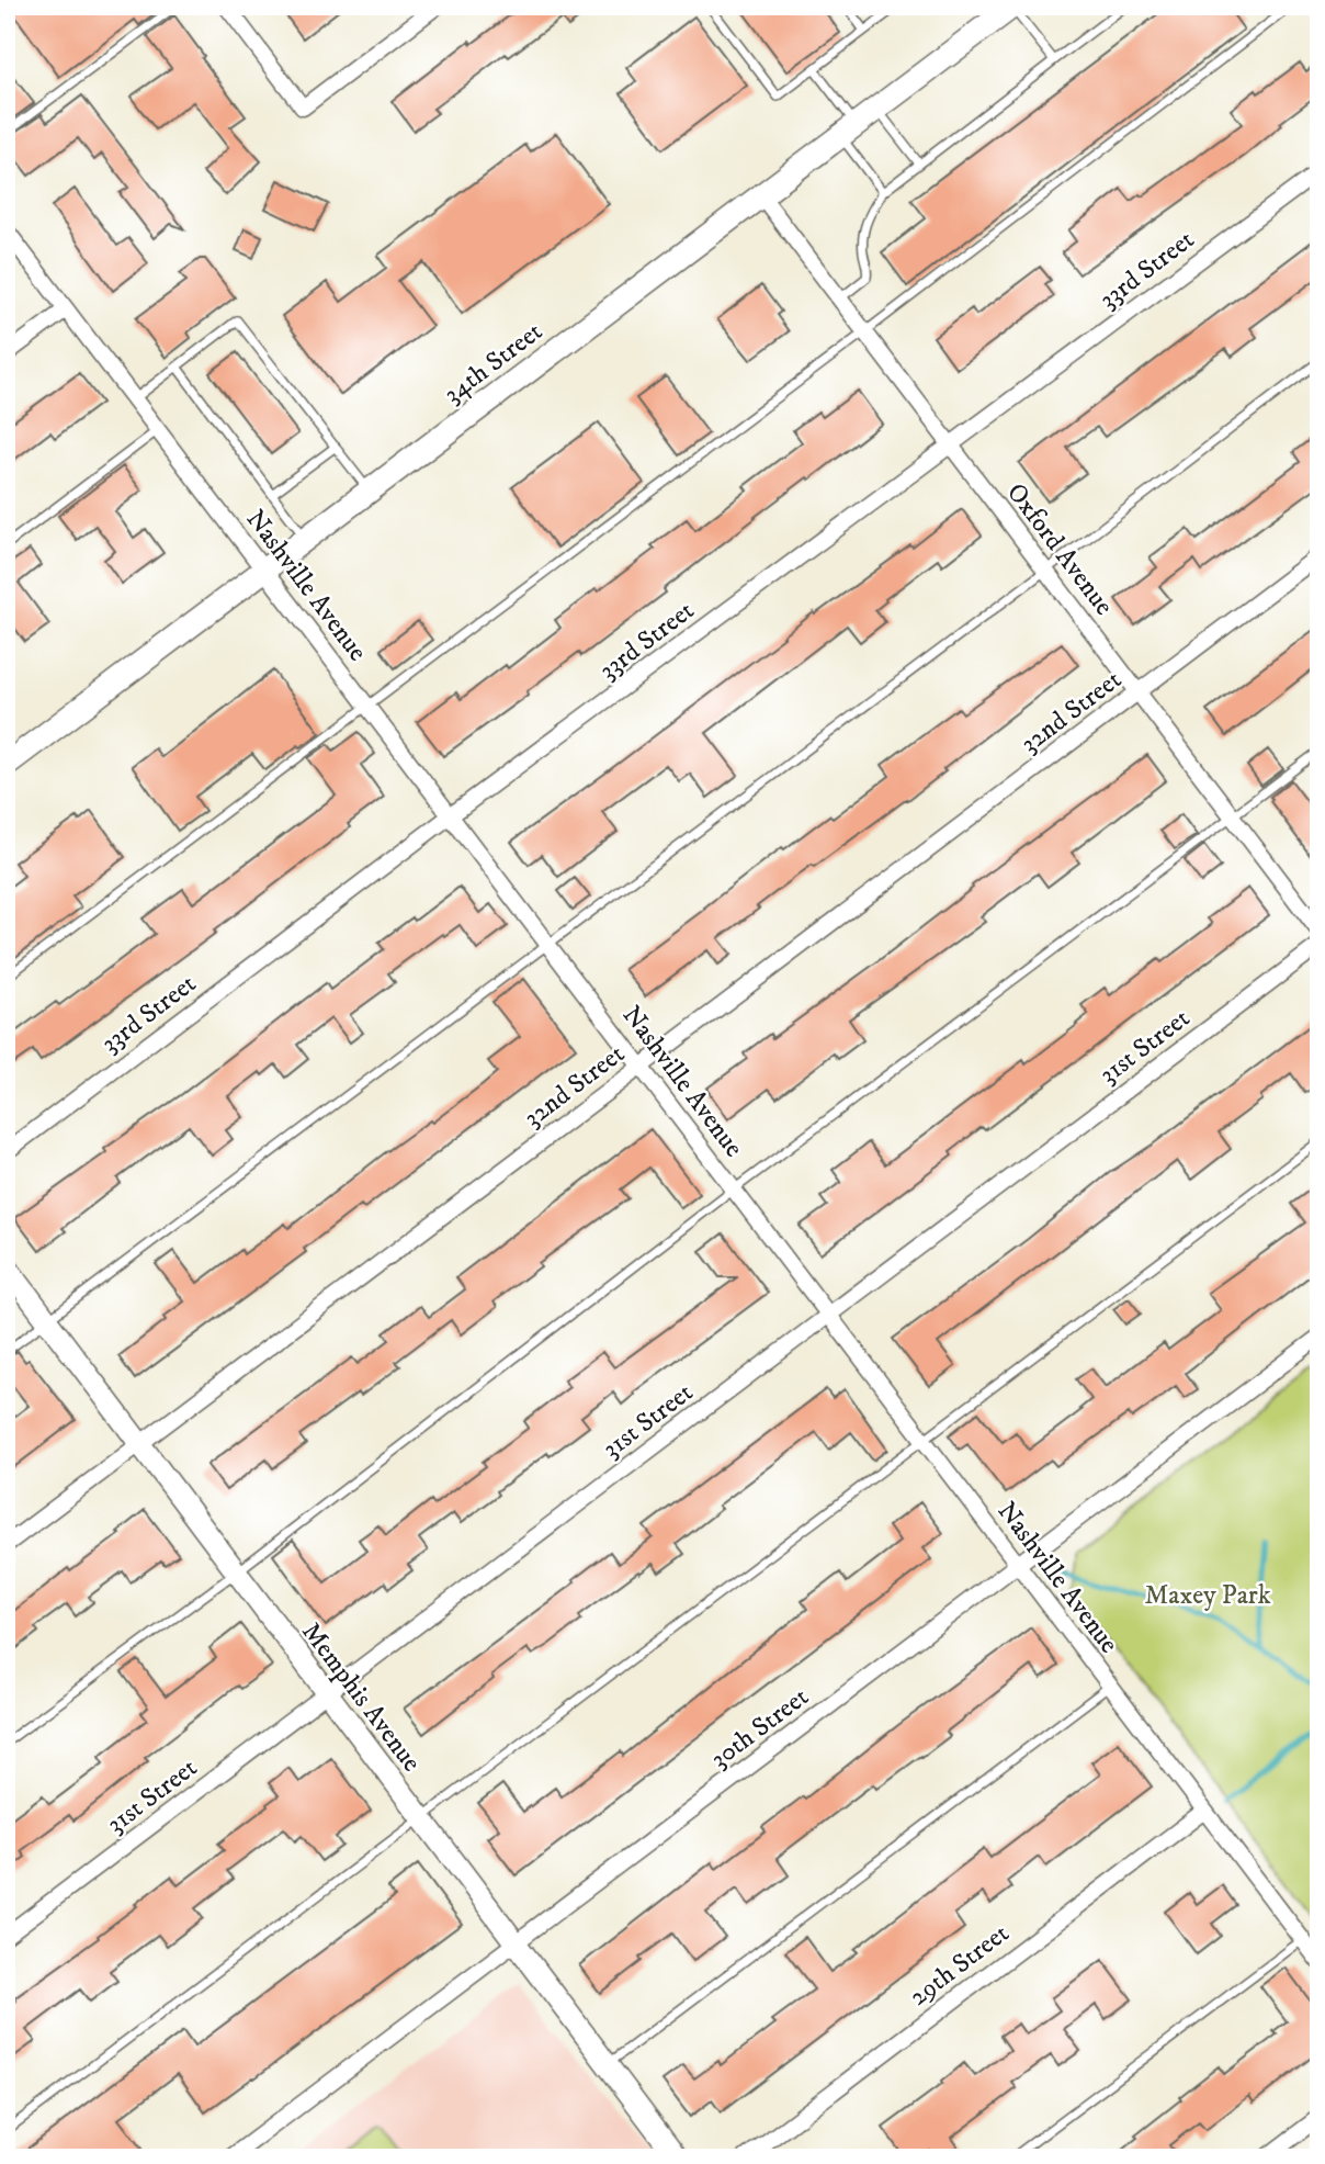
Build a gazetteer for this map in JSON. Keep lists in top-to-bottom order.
{
  "streets": {
    "main road": ["34th Street"],
    "street": [
      "33rd Street",
      "Oxford Avenue",
      "Nashville Avenue",
      "32nd Street",
      "31st Street",
      "Memphis Avenue",
      "30th Street",
      "29th Street"
    ]
  },
  "crossings": [
    ["33rd Street", "Oxford Avenue"],
    ["33rd Street", "Nashville Avenue"],
    ["34th Street", "Oxford Avenue"],
    ["34th Street", "Nashville Avenue"],
    ["Oxford Avenue", "32nd Street"],
    ["Nashville Avenue", "32nd Street"],
    ["Nashville Avenue", "31st Street"],
    ["Nashville Avenue", "30th Street"],
    ["Nashville Avenue", "29th Street"],
    ["32nd Street", "Memphis Avenue"],
    ["31st Street", "Memphis Avenue"],
    ["Memphis Avenue", "30th Street"]
  ],
  "parks": ["Maxey Park"]
}
